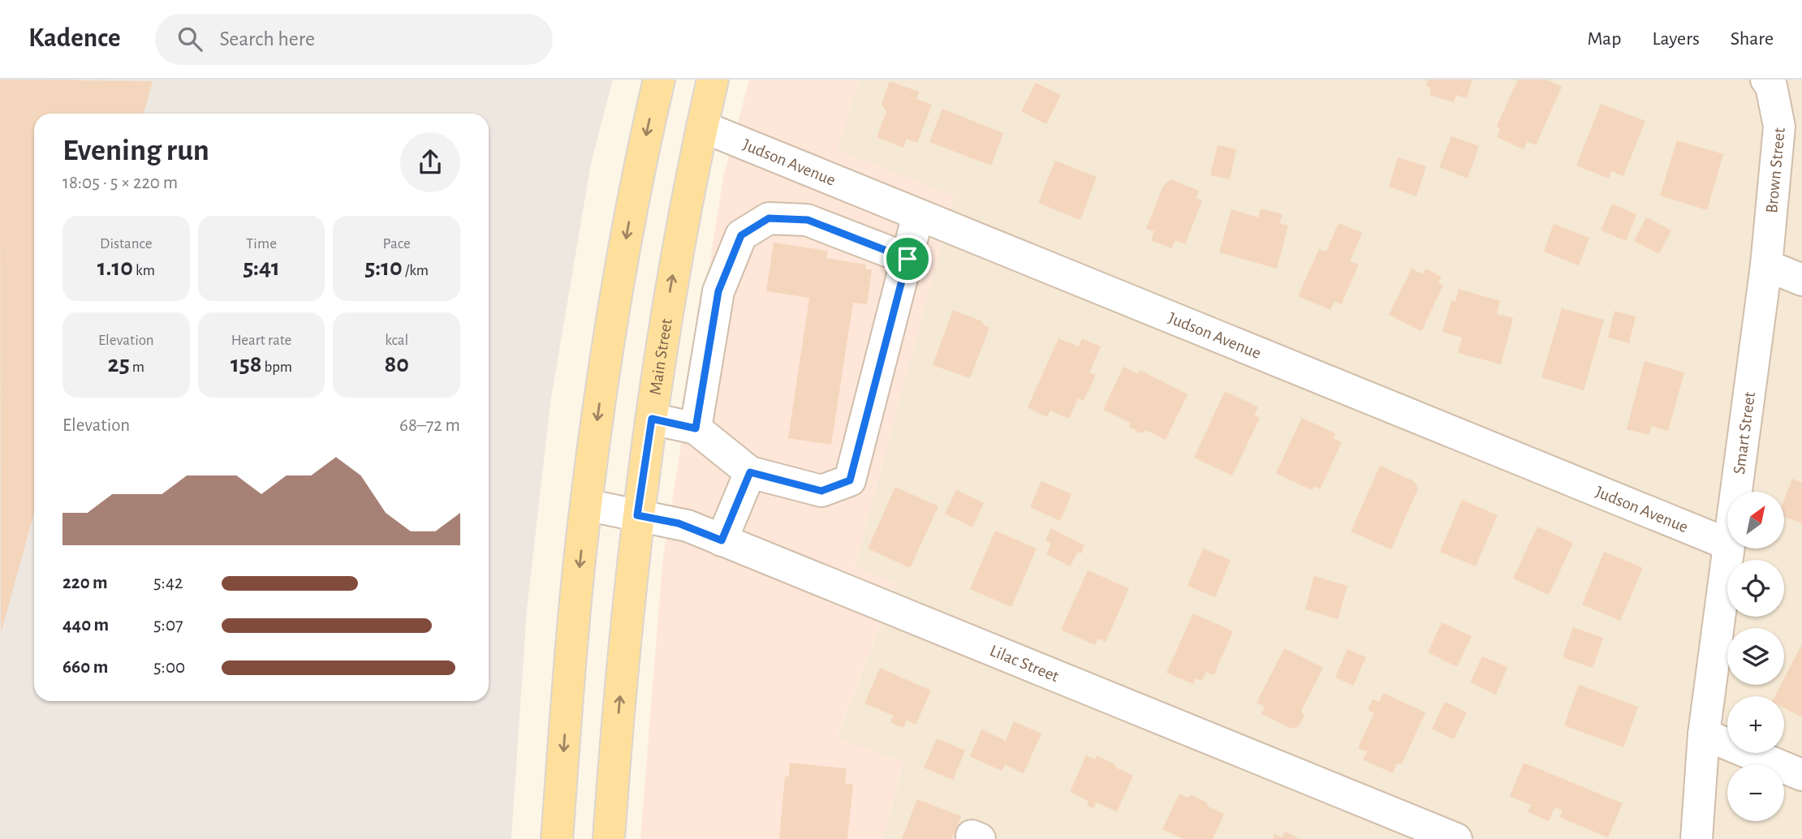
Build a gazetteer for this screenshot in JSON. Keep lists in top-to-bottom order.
{
  "streets": {
    "main road": ["Main Street"],
    "street": [
      "Judson Avenue",
      "Brown Street",
      "Smart Street",
      "Lilac Street"
    ]
  },
  "crossings": [
    ["Judson Avenue", "Main Street"],
    ["Brown Street", "Smart Street"],
    ["Main Street", "Lilac Street"]
  ],
  "north": "top right",
  "page": {
    "header": "Kadence",
    "search": "Search here",
    "nav": ["Map", "Layers", "Share"],
    "heading": ["Evening run", "18:05 · 5 × 220 m"],
    "stats": [
      ["Distance", "1.10 km"],
      ["Time", "5:41"],
      ["Pace", "5:10 /km"],
      ["Elevation", "25 m"],
      ["Heart rate", "158 bpm"],
      ["kcal", "80"]
    ],
    "chart": ["Elevation", "68–72 m"],
    "map_buttons": ["+", "−"],
    "list": [
      {
        "name": "220 m",
        "note": "5:42"
      },
      {
        "name": "440 m",
        "note": "5:07"
      },
      {
        "name": "660 m",
        "note": "5:00"
      }
    ]
  }
}
